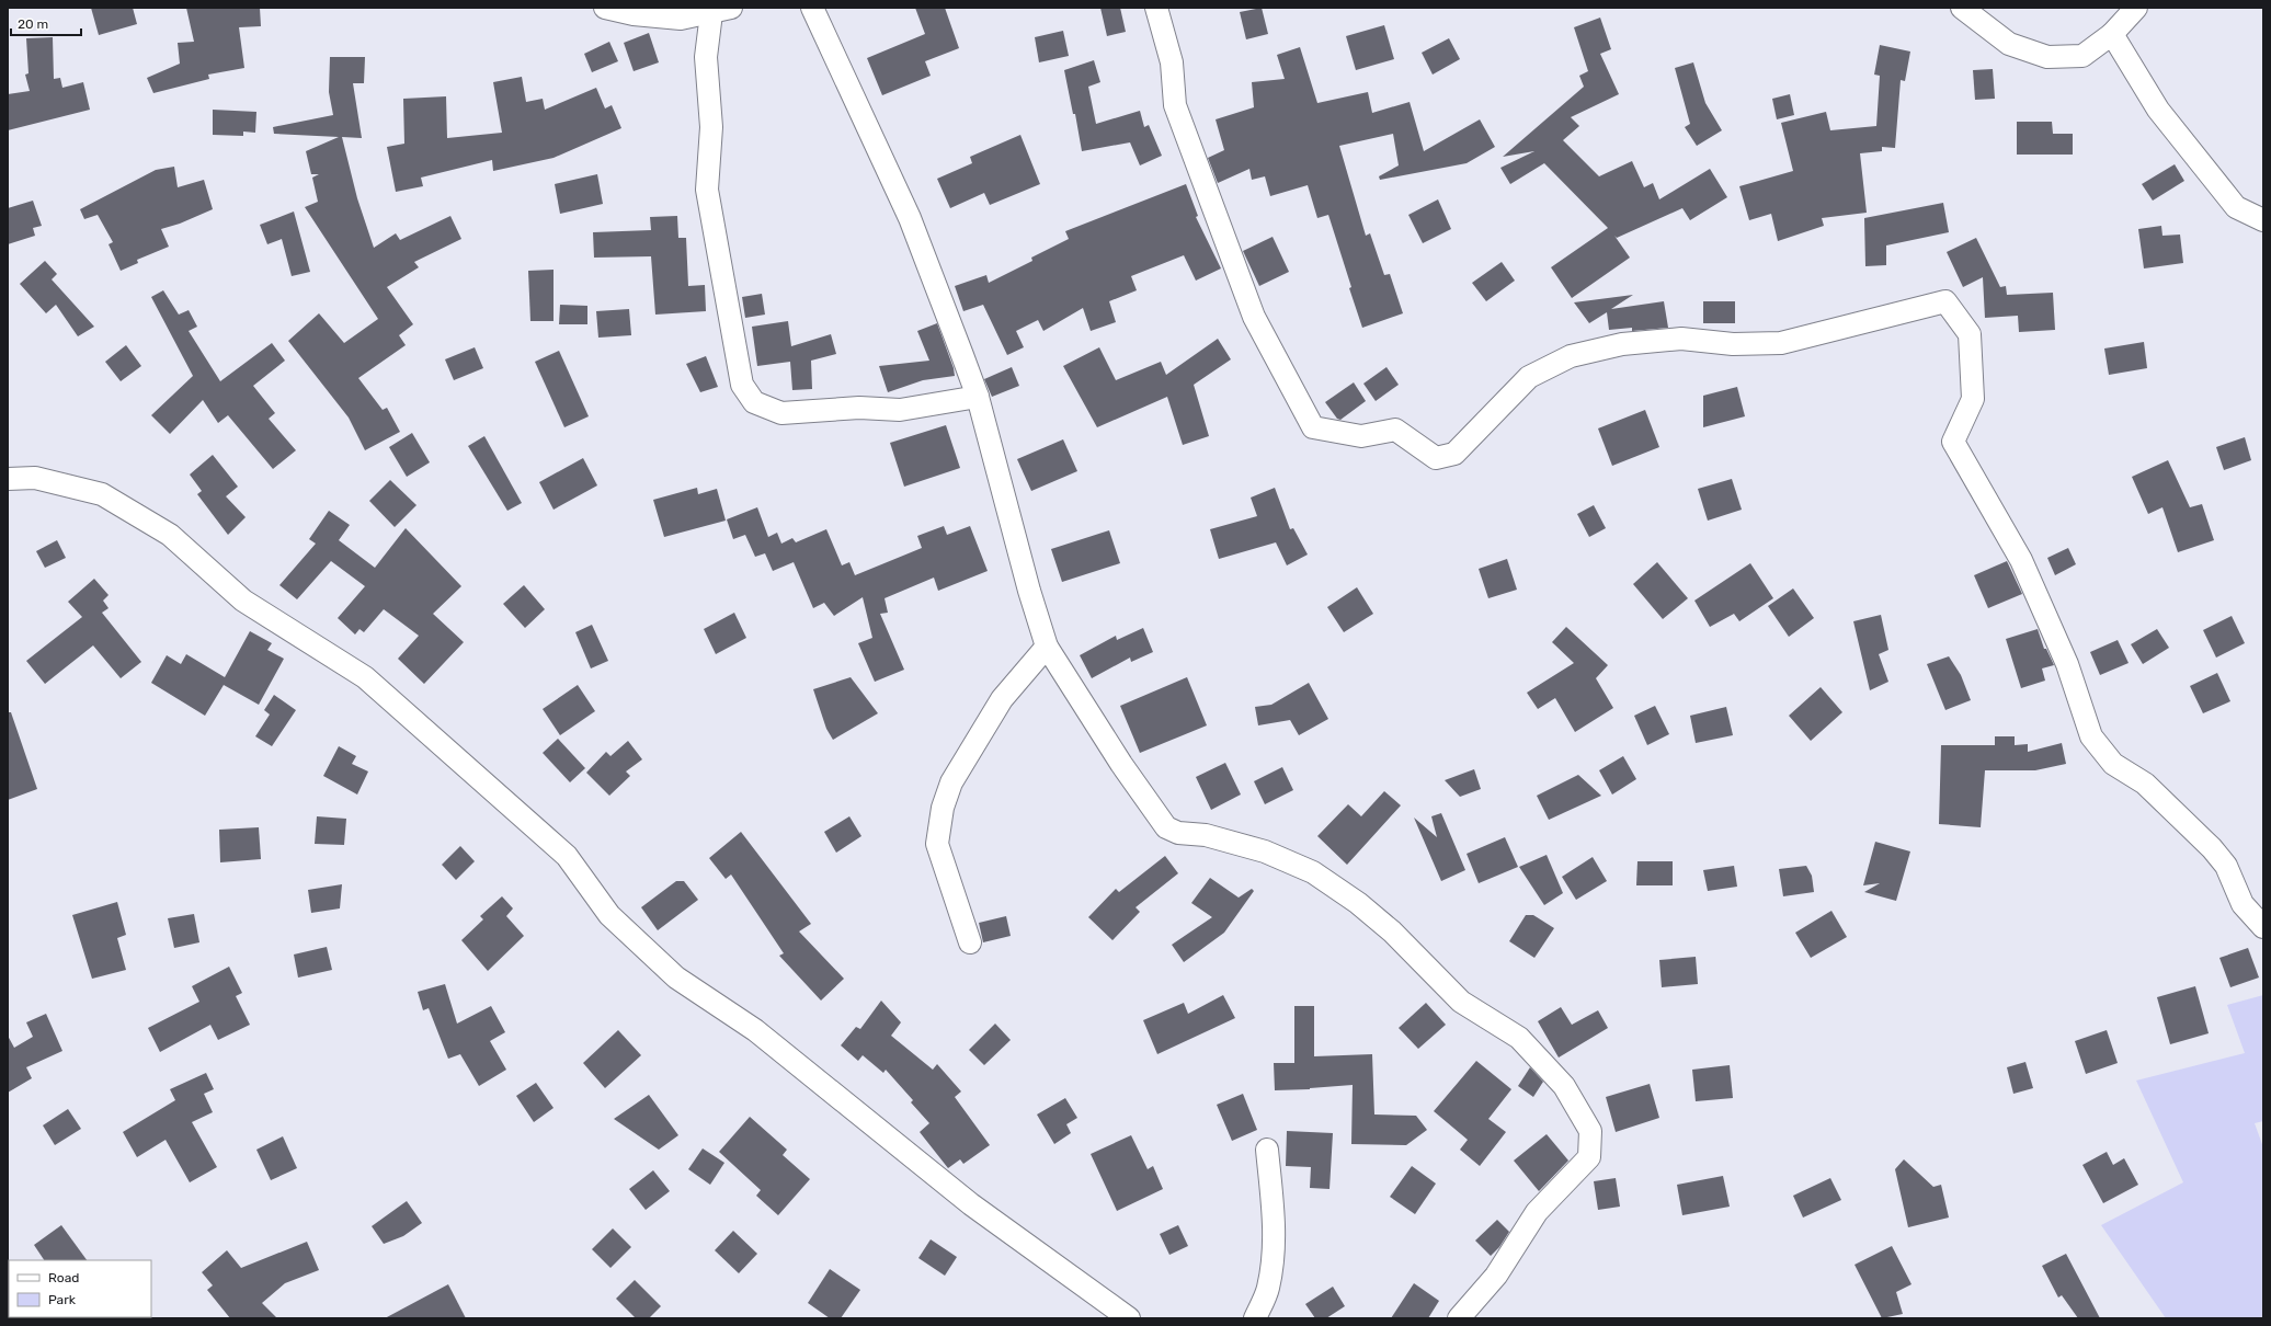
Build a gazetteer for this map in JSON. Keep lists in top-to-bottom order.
{
  "legend": ["Road", "Park"],
  "scale_bar": "20 m"
}
